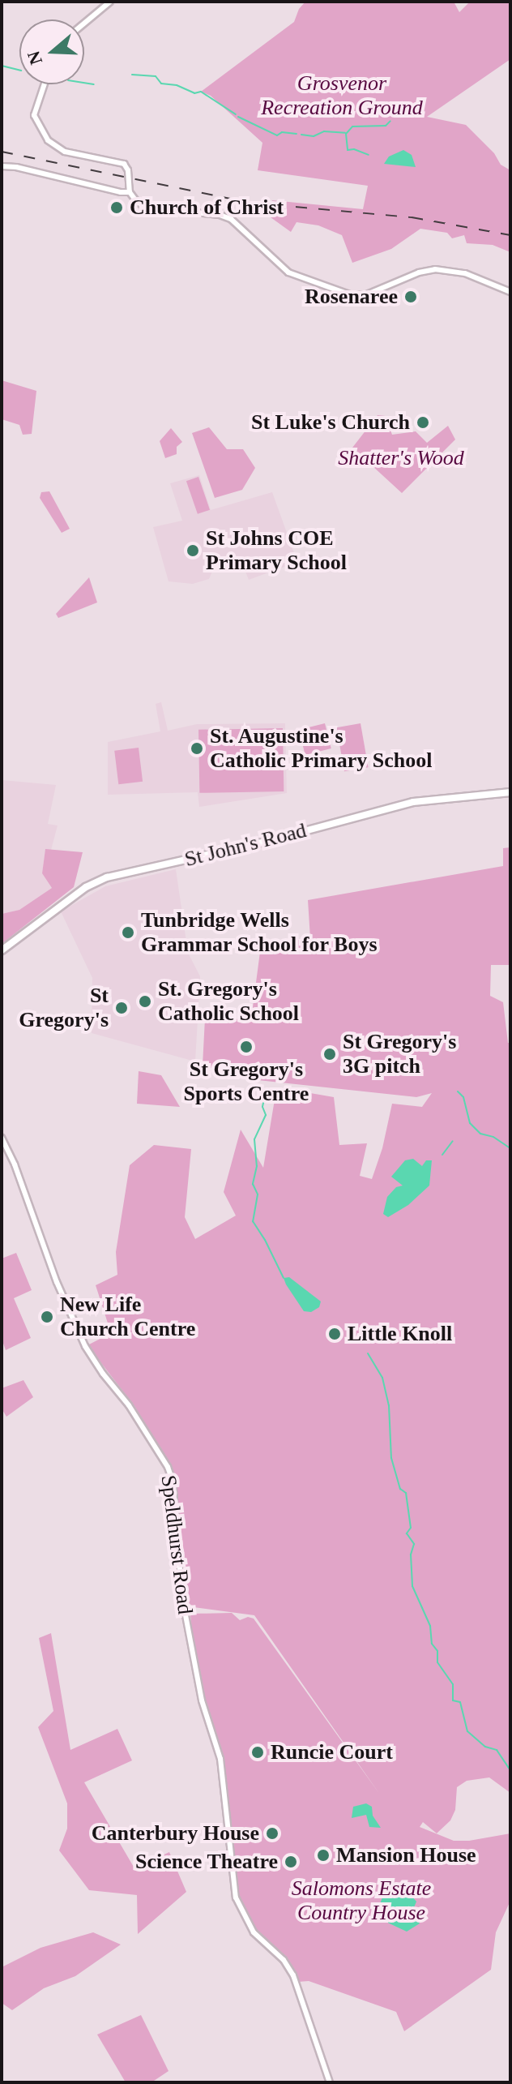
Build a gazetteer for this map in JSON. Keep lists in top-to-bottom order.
{
  "streets": {
    "highway": ["St John's Road"],
    "street": ["Speldhurst Road"]
  },
  "parks": ["Grosvenor Recreation Ground", "Shatter's Wood", "Salomons Estate Country House"],
  "places": [
    "Church of Christ",
    "Rosenaree",
    "St Luke's Church",
    "St Johns COE Primary School",
    "St. Augustine's Catholic Primary School",
    "Tunbridge Wells Grammar School for Boys",
    "St. Gregory's Catholic School",
    "St Gregory's",
    "St Gregory's Sports Centre",
    "St Gregory's 3G pitch",
    "New Life Church Centre",
    "Little Knoll",
    "Runcie Court",
    "Canterbury House",
    "Mansion House",
    "Science Theatre"
  ],
  "north": "left"
}
